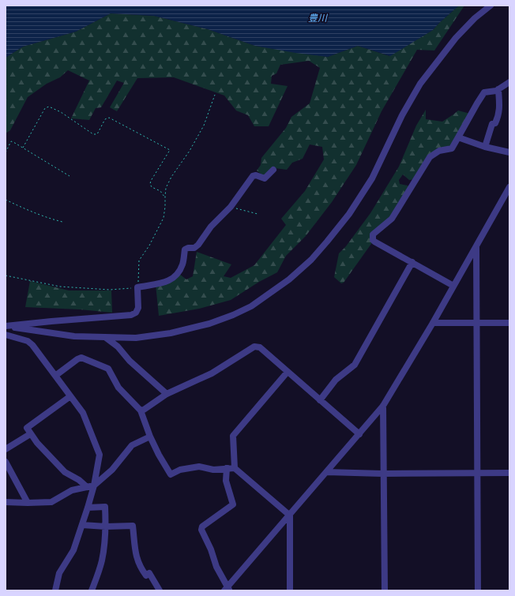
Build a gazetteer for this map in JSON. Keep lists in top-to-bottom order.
{
  "water": ["豊川"]
}
